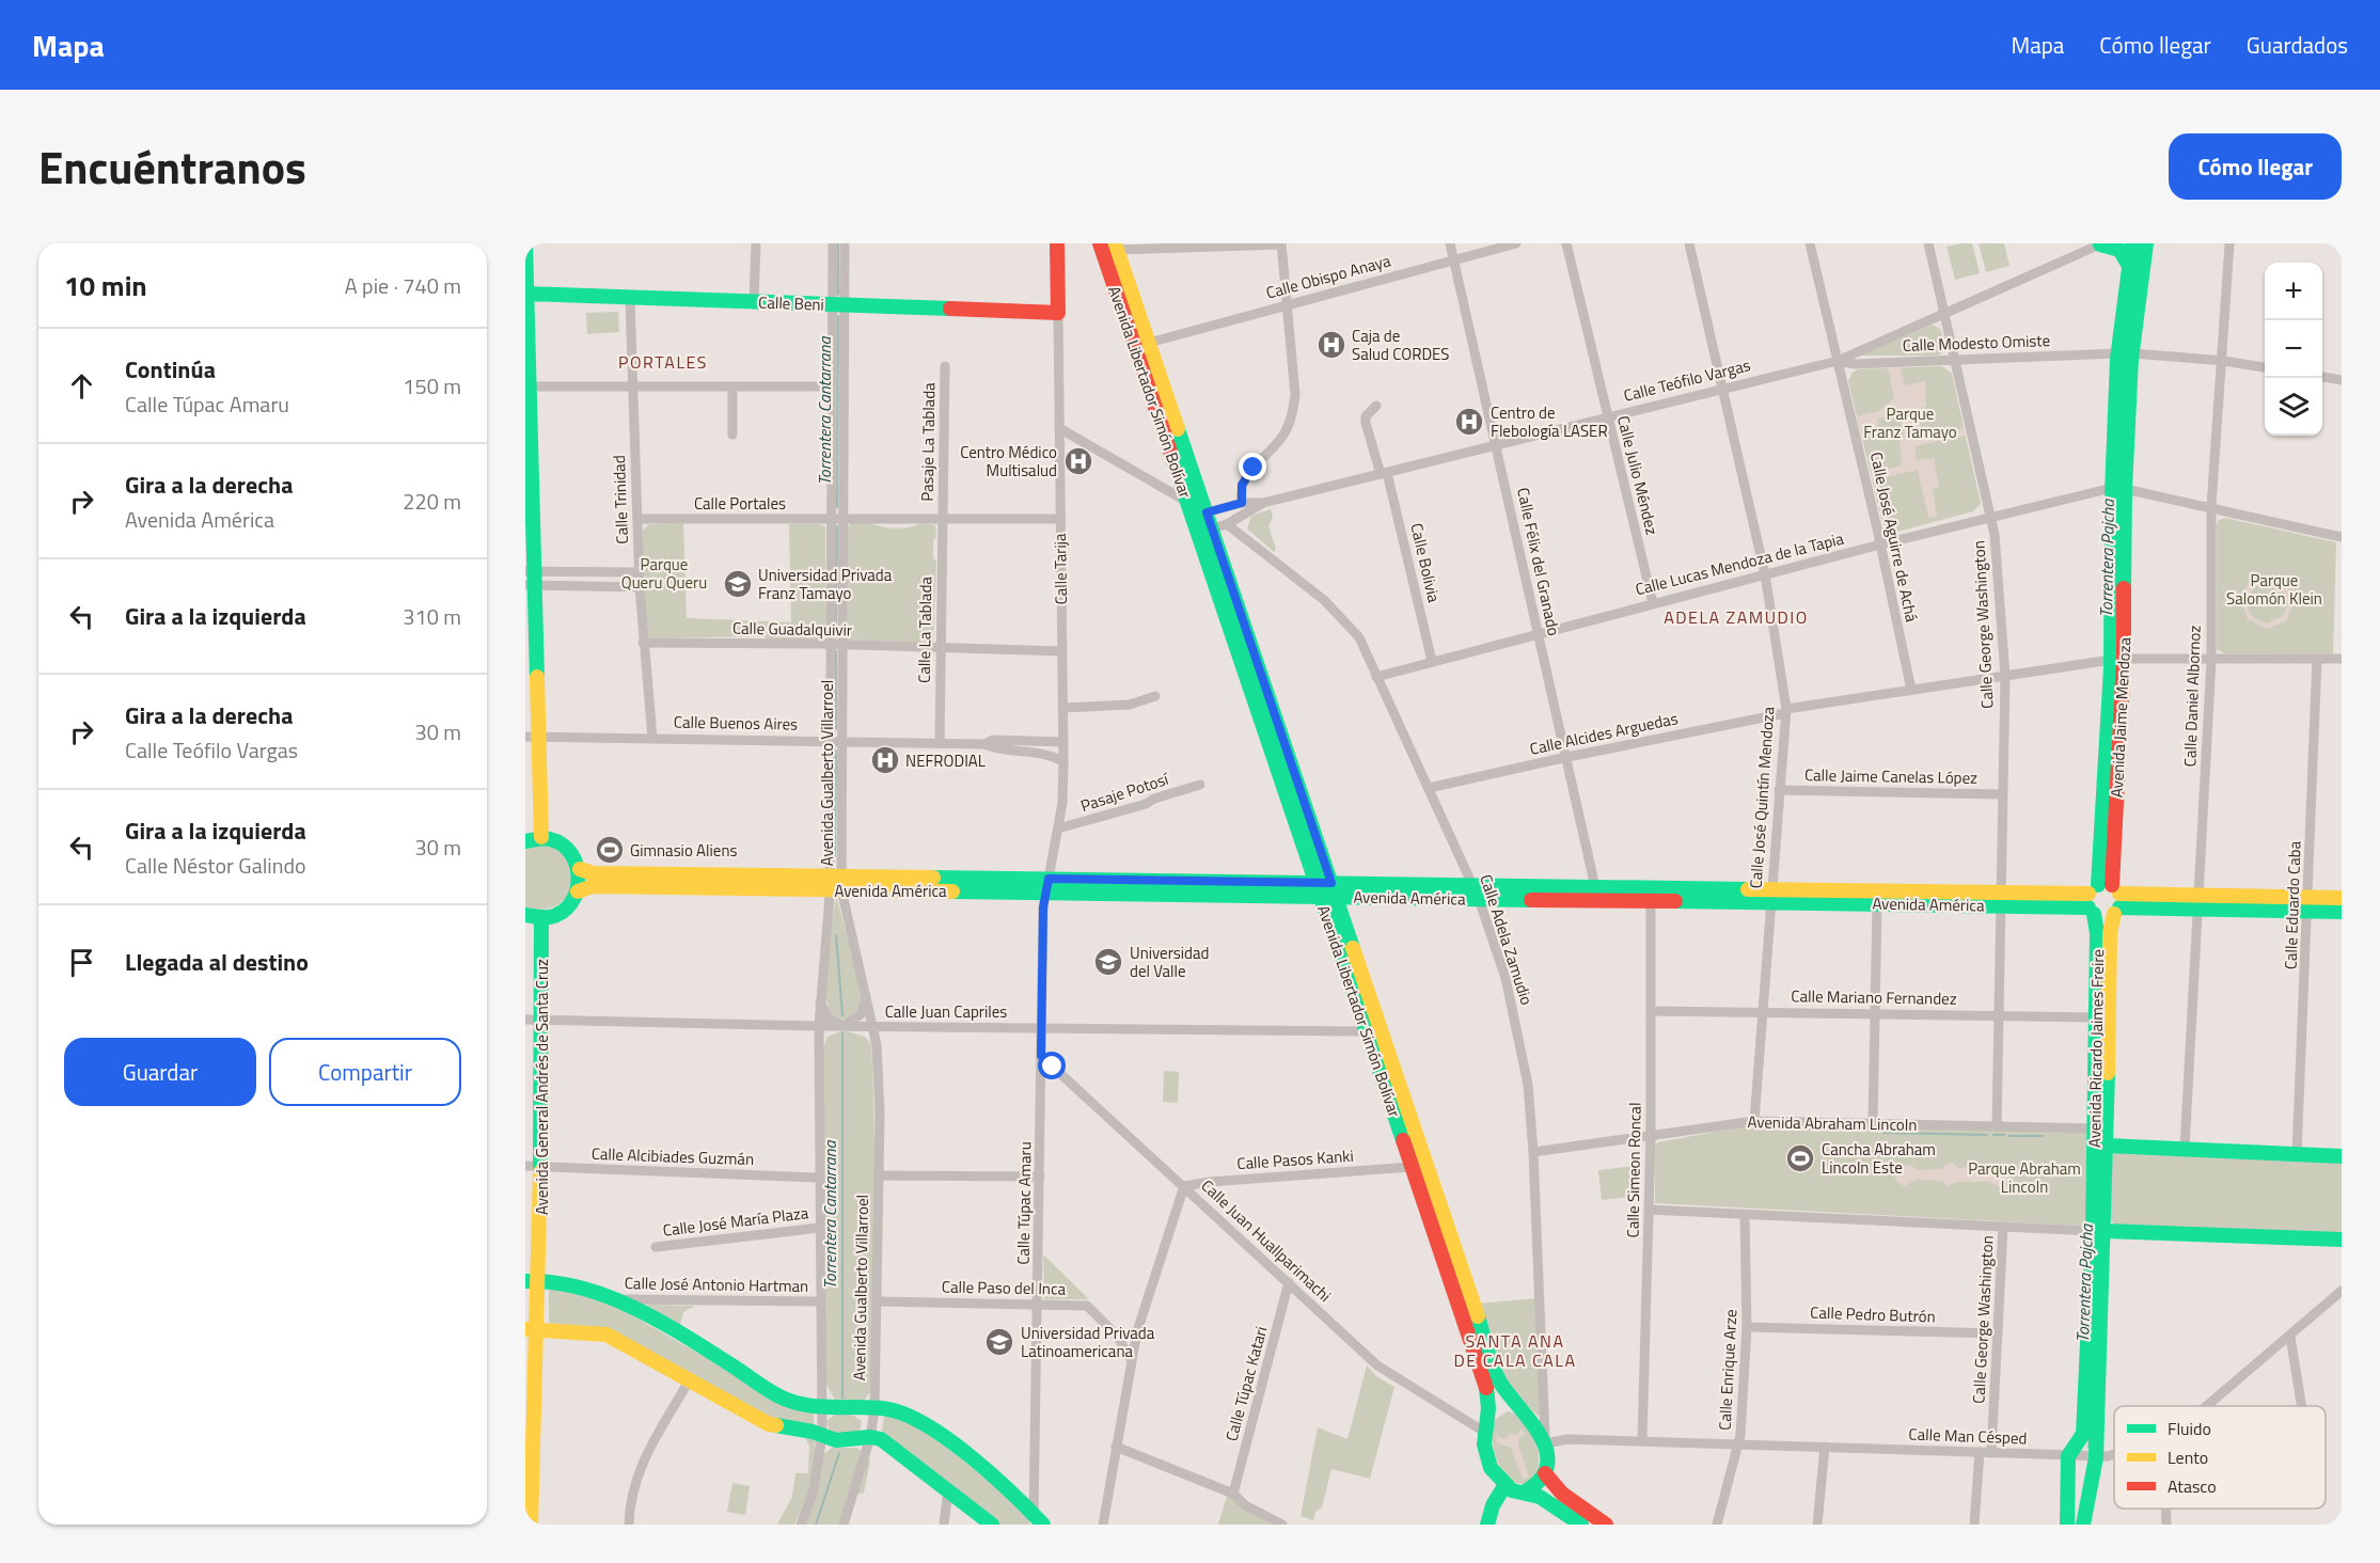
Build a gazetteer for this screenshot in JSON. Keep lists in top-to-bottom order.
{
  "streets": {
    "main road": [
      "Calle Beni",
      "Avenida Libertador Simón Bolívar",
      "Calle Tarija",
      "Avenida Jaime Mendoza",
      "Avenida América",
      "Avenida Ricardo Jaimes Freire",
      "Avenida General Andrés de Santa Cruz"
    ],
    "street": [
      "Calle Obispo Anaya",
      "Calle Modesto Omiste",
      "Calle Teófilo Vargas",
      "Pasaje La Tablada",
      "Calle Julio Méndez",
      "Calle Trinidad",
      "Calle Portales",
      "Calle José Aguirre de Achá",
      "Calle Félix del Granado",
      "Calle Bolivia",
      "Calle Lucas Mendoza de la Tapia",
      "Calle George Washington",
      "Calle Guadalquivir",
      "Calle La Tablada",
      "Calle Daniel Albornoz",
      "Calle Buenos Aires",
      "Calle Alcides Arguedas",
      "Avenida Gualberto Villarroel",
      "Calle Jaime Canelas López",
      "Pasaje Potosí",
      "Calle José Quintín Mendoza",
      "Calle Eduardo Caba",
      "Calle Adela Zamudio",
      "Calle Mariano Fernandez",
      "Calle Juan Capriles",
      "Avenida Abraham Lincoln",
      "Calle Alcibiades Guzmán",
      "Calle Pasos Kanki",
      "Calle Simeon Roncal",
      "Calle Túpac Amaru",
      "Calle José María Plaza",
      "Calle Juan Huallparimachi",
      "Calle José Antonio Hartman",
      "Calle Paso del Inca",
      "Calle Pedro Butrón",
      "Calle Enrique Arze",
      "Calle Túpac Katari",
      "Calle Man Césped"
    ]
  },
  "crossings": [
    ["Calle Obispo Anaya", "Avenida Libertador Simón Bolívar"],
    ["Calle Obispo Anaya", "Calle Félix del Granado"],
    ["Calle Beni", "Calle Trinidad"],
    ["Calle Beni", "Calle Tarija"],
    ["Calle Beni", "Avenida Gualberto Villarroel"],
    ["Calle Modesto Omiste", "Calle Teófilo Vargas"],
    ["Calle Modesto Omiste", "Calle José Aguirre de Achá"],
    ["Calle Modesto Omiste", "Calle George Washington"],
    ["Calle Modesto Omiste", "Calle Daniel Albornoz"],
    ["Calle Modesto Omiste", "Avenida Jaime Mendoza"],
    ["Calle Teófilo Vargas", "Avenida Libertador Simón Bolívar"],
    ["Calle Teófilo Vargas", "Calle Julio Méndez"],
    ["Calle Teófilo Vargas", "Calle José Aguirre de Achá"],
    ["Calle Teófilo Vargas", "Calle Félix del Granado"],
    ["Calle Teófilo Vargas", "Calle Bolivia"],
    ["Calle Teófilo Vargas", "Calle George Washington"],
    ["Calle Teófilo Vargas", "Calle José Quintín Mendoza"],
    ["Calle Teófilo Vargas", "Calle Adela Zamudio"],
    ["Avenida Libertador Simón Bolívar", "Avenida América"],
    ["Avenida Libertador Simón Bolívar", "Calle Adela Zamudio"],
    ["Avenida Libertador Simón Bolívar", "Calle Juan Capriles"],
    ["Avenida Libertador Simón Bolívar", "Calle Pasos Kanki"],
    ["Avenida Libertador Simón Bolívar", "Calle Juan Huallparimachi"],
    ["Avenida Libertador Simón Bolívar", "Calle Man Césped"],
    ["Pasaje La Tablada", "Calle Portales"],
    ["Pasaje La Tablada", "Calle La Tablada"],
    ["Calle Julio Méndez", "Calle Lucas Mendoza de la Tapia"],
    ["Calle Trinidad", "Calle Portales"],
    ["Calle Trinidad", "Calle Guadalquivir"],
    ["Calle Trinidad", "Calle Buenos Aires"],
    ["Calle Portales", "Calle Tarija"],
    ["Calle Portales", "Calle La Tablada"],
    ["Calle Portales", "Avenida Gualberto Villarroel"],
    ["Calle José Aguirre de Achá", "Calle Lucas Mendoza de la Tapia"],
    ["Calle José Aguirre de Achá", "Calle Alcides Arguedas"],
    ["Calle Félix del Granado", "Calle Lucas Mendoza de la Tapia"],
    ["Calle Félix del Granado", "Calle Alcides Arguedas"],
    ["Calle Félix del Granado", "Avenida América"],
    ["Calle Bolivia", "Calle Lucas Mendoza de la Tapia"],
    ["Calle Lucas Mendoza de la Tapia", "Calle George Washington"],
    ["Calle Lucas Mendoza de la Tapia", "Calle Daniel Albornoz"],
    ["Calle Lucas Mendoza de la Tapia", "Avenida Jaime Mendoza"],
    ["Calle Lucas Mendoza de la Tapia", "Calle José Quintín Mendoza"],
    ["Calle Lucas Mendoza de la Tapia", "Calle Adela Zamudio"],
    ["Calle Tarija", "Calle Guadalquivir"],
    ["Calle Tarija", "Calle Buenos Aires"],
    ["Calle Tarija", "Pasaje Potosí"],
    ["Calle Tarija", "Avenida América"],
    ["Calle Tarija", "Calle Túpac Amaru"],
    ["Calle George Washington", "Calle Alcides Arguedas"],
    ["Calle George Washington", "Calle Jaime Canelas López"],
    ["Calle George Washington", "Avenida América"],
    ["Calle George Washington", "Calle Mariano Fernandez"],
    ["Calle George Washington", "Avenida Abraham Lincoln"],
    ["Calle George Washington", "Calle Pedro Butrón"],
    ["Calle George Washington", "Calle Man Césped"],
    ["Calle Guadalquivir", "Calle La Tablada"],
    ["Calle Guadalquivir", "Avenida Gualberto Villarroel"],
    ["Calle La Tablada", "Calle Buenos Aires"],
    ["Calle Daniel Albornoz", "Calle Alcides Arguedas"],
    ["Calle Daniel Albornoz", "Avenida América"],
    ["Avenida Jaime Mendoza", "Calle Alcides Arguedas"],
    ["Avenida Jaime Mendoza", "Avenida América"],
    ["Avenida Jaime Mendoza", "Avenida Ricardo Jaimes Freire"],
    ["Calle Buenos Aires", "Avenida Gualberto Villarroel"],
    ["Calle Alcides Arguedas", "Calle José Quintín Mendoza"],
    ["Calle Alcides Arguedas", "Calle Eduardo Caba"],
    ["Calle Alcides Arguedas", "Calle Adela Zamudio"],
    ["Avenida Gualberto Villarroel", "Avenida América"],
    ["Avenida Gualberto Villarroel", "Calle Juan Capriles"],
    ["Avenida Gualberto Villarroel", "Calle Alcibiades Guzmán"],
    ["Avenida Gualberto Villarroel", "Calle José María Plaza"],
    ["Avenida Gualberto Villarroel", "Calle José Antonio Hartman"],
    ["Avenida Gualberto Villarroel", "Calle Paso del Inca"],
    ["Calle Jaime Canelas López", "Calle José Quintín Mendoza"],
    ["Calle José Quintín Mendoza", "Avenida América"],
    ["Avenida América", "Calle Eduardo Caba"],
    ["Avenida América", "Calle Adela Zamudio"],
    ["Avenida América", "Avenida Ricardo Jaimes Freire"],
    ["Avenida América", "Calle Simeon Roncal"],
    ["Avenida América", "Calle Túpac Amaru"],
    ["Calle Adela Zamudio", "Avenida Abraham Lincoln"],
    ["Calle Adela Zamudio", "Calle Juan Huallparimachi"],
    ["Calle Adela Zamudio", "Calle Man Césped"],
    ["Calle Mariano Fernandez", "Avenida Ricardo Jaimes Freire"],
    ["Calle Mariano Fernandez", "Calle Simeon Roncal"],
    ["Calle Juan Capriles", "Avenida General Andrés de Santa Cruz"],
    ["Calle Juan Capriles", "Calle Túpac Amaru"],
    ["Avenida Ricardo Jaimes Freire", "Avenida Abraham Lincoln"],
    ["Avenida Ricardo Jaimes Freire", "Calle Man Césped"],
    ["Avenida General Andrés de Santa Cruz", "Calle Alcibiades Guzmán"],
    ["Avenida Abraham Lincoln", "Calle Simeon Roncal"],
    ["Calle Pasos Kanki", "Calle Juan Huallparimachi"],
    ["Calle Simeon Roncal", "Calle Man Césped"],
    ["Calle Túpac Amaru", "Calle Juan Huallparimachi"],
    ["Calle Túpac Amaru", "Calle Paso del Inca"],
    ["Calle Juan Huallparimachi", "Calle Túpac Katari"],
    ["Calle Juan Huallparimachi", "Calle Man Césped"],
    ["Calle Pedro Butrón", "Calle Enrique Arze"],
    ["Calle Enrique Arze", "Calle Man Césped"]
  ],
  "districts": ["PORTALES", "ADELA ZAMUDIO", "SANTA ANA DE CALA CALA"],
  "water": ["Torrentera Cantarrana", "Torrentera Pajcha"],
  "parks": [
    "Parque Franz Tamayo",
    "Parque Queru Queru",
    "Parque Salomón Klein",
    "Parque Abraham Lincoln"
  ],
  "places": {
    "hospital": [
      "Caja de Salud CORDES",
      "Centro de Flebología LASER",
      "Centro Médico Multisalud",
      "NEFRODIAL"
    ],
    "school or university": ["Universidad Privada Franz Tamayo", "Universidad del Valle", "Universidad Privada Latinoamericana"],
    "sports": ["Gimnasio Aliens", "Cancha Abraham Lincoln Este"]
  },
  "legend": ["Fluido", "Lento", "Atasco"],
  "page": {
    "header": "Mapa",
    "nav": ["Mapa", "Cómo llegar", "Guardados"],
    "title": "Encuéntranos",
    "buttons": [
      "Cómo llegar",
      ["Guardar", "Compartir"]
    ],
    "heading": ["10 min", "A pie · 740 m"],
    "map_buttons": ["+", "−"],
    "list": [
      ["Continúa", "Calle Túpac Amaru", "150 m"],
      ["Gira a la derecha", "Avenida América", "220 m"],
      ["Gira a la izquierda", "310 m"],
      ["Gira a la derecha", "Calle Teófilo Vargas", "30 m"],
      ["Gira a la izquierda", "Calle Néstor Galindo", "30 m"],
      "Llegada al destino"
    ]
  }
}
